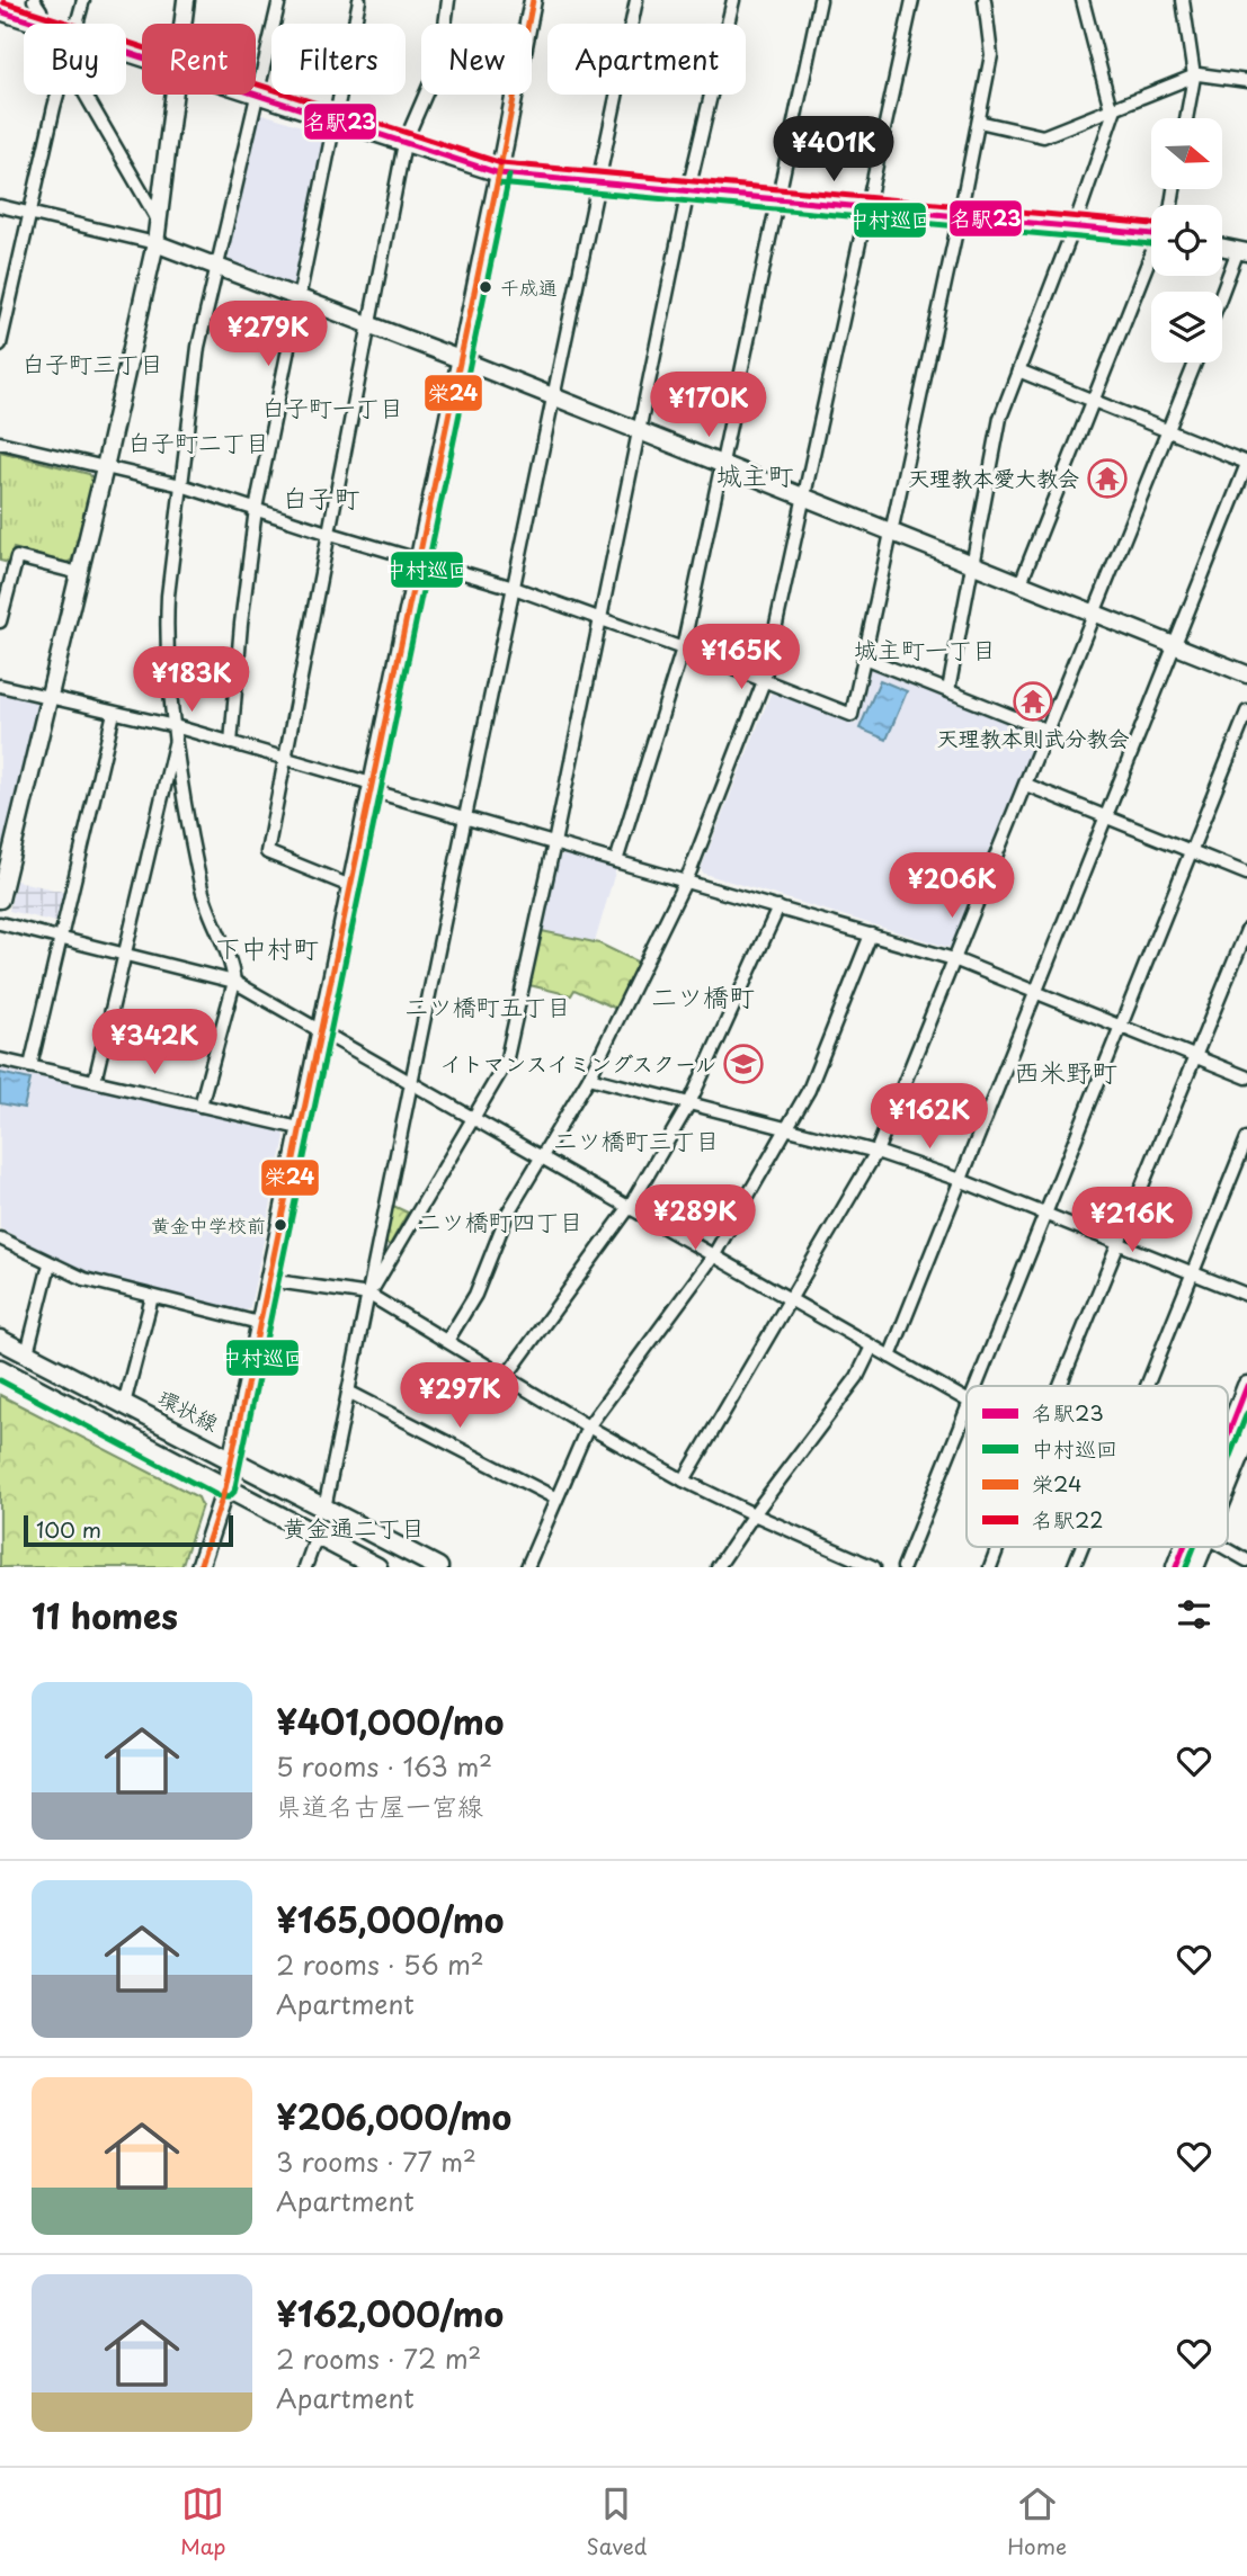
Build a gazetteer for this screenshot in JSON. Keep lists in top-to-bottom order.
{
  "streets": {
    "main road": ["環状線"]
  },
  "districts": [
    "白子町三丁目",
    "白子町一丁目",
    "白子町二丁目",
    "城主町",
    "白子町",
    "城主町一丁目",
    "下中村町",
    "二ツ橋町",
    "二ツ橋町五丁目",
    "西米野町",
    "二ツ橋町三丁目",
    "二ツ橋町四丁目",
    "黄金通二丁目"
  ],
  "places": {
    "other": ["千成通", "黄金中学校前"],
    "temple": ["天理教本愛大教会", "天理教本則武分教会"],
    "school or university": ["イトマンスイミングスクール"]
  },
  "lines": [
    "transit line 栄24",
    "transit line 名駅22",
    "transit line 名駅23",
    "transit line 中村巡回"
  ],
  "legend": [
    "名駅23",
    "中村巡回",
    "栄24",
    "名駅22"
  ],
  "scale_bar": "100 m",
  "north": "right",
  "page": {
    "chip": [
      "Buy",
      "Rent",
      "Filters",
      "New",
      "Apartment"
    ],
    "price": [
      "¥401K",
      "¥279K",
      "¥170K",
      "¥165K",
      "¥183K",
      "¥206K",
      "¥342K",
      "¥162K",
      "¥289K",
      "¥216K",
      "¥297K"
    ],
    "scale": "100 m",
    "heading": "11 homes",
    "list": [
      {
        "name": "¥401,000/mo",
        "note": "5 rooms · 163 m² · 県道名古屋一宮線"
      },
      {
        "name": "¥165,000/mo",
        "note": "2 rooms · 56 m² · Apartment"
      },
      {
        "name": "¥206,000/mo",
        "note": "3 rooms · 77 m² · Apartment"
      },
      {
        "name": "¥162,000/mo",
        "note": "2 rooms · 72 m² · Apartment"
      }
    ],
    "tabs": ["Map", "Saved", "Home"]
  }
}
